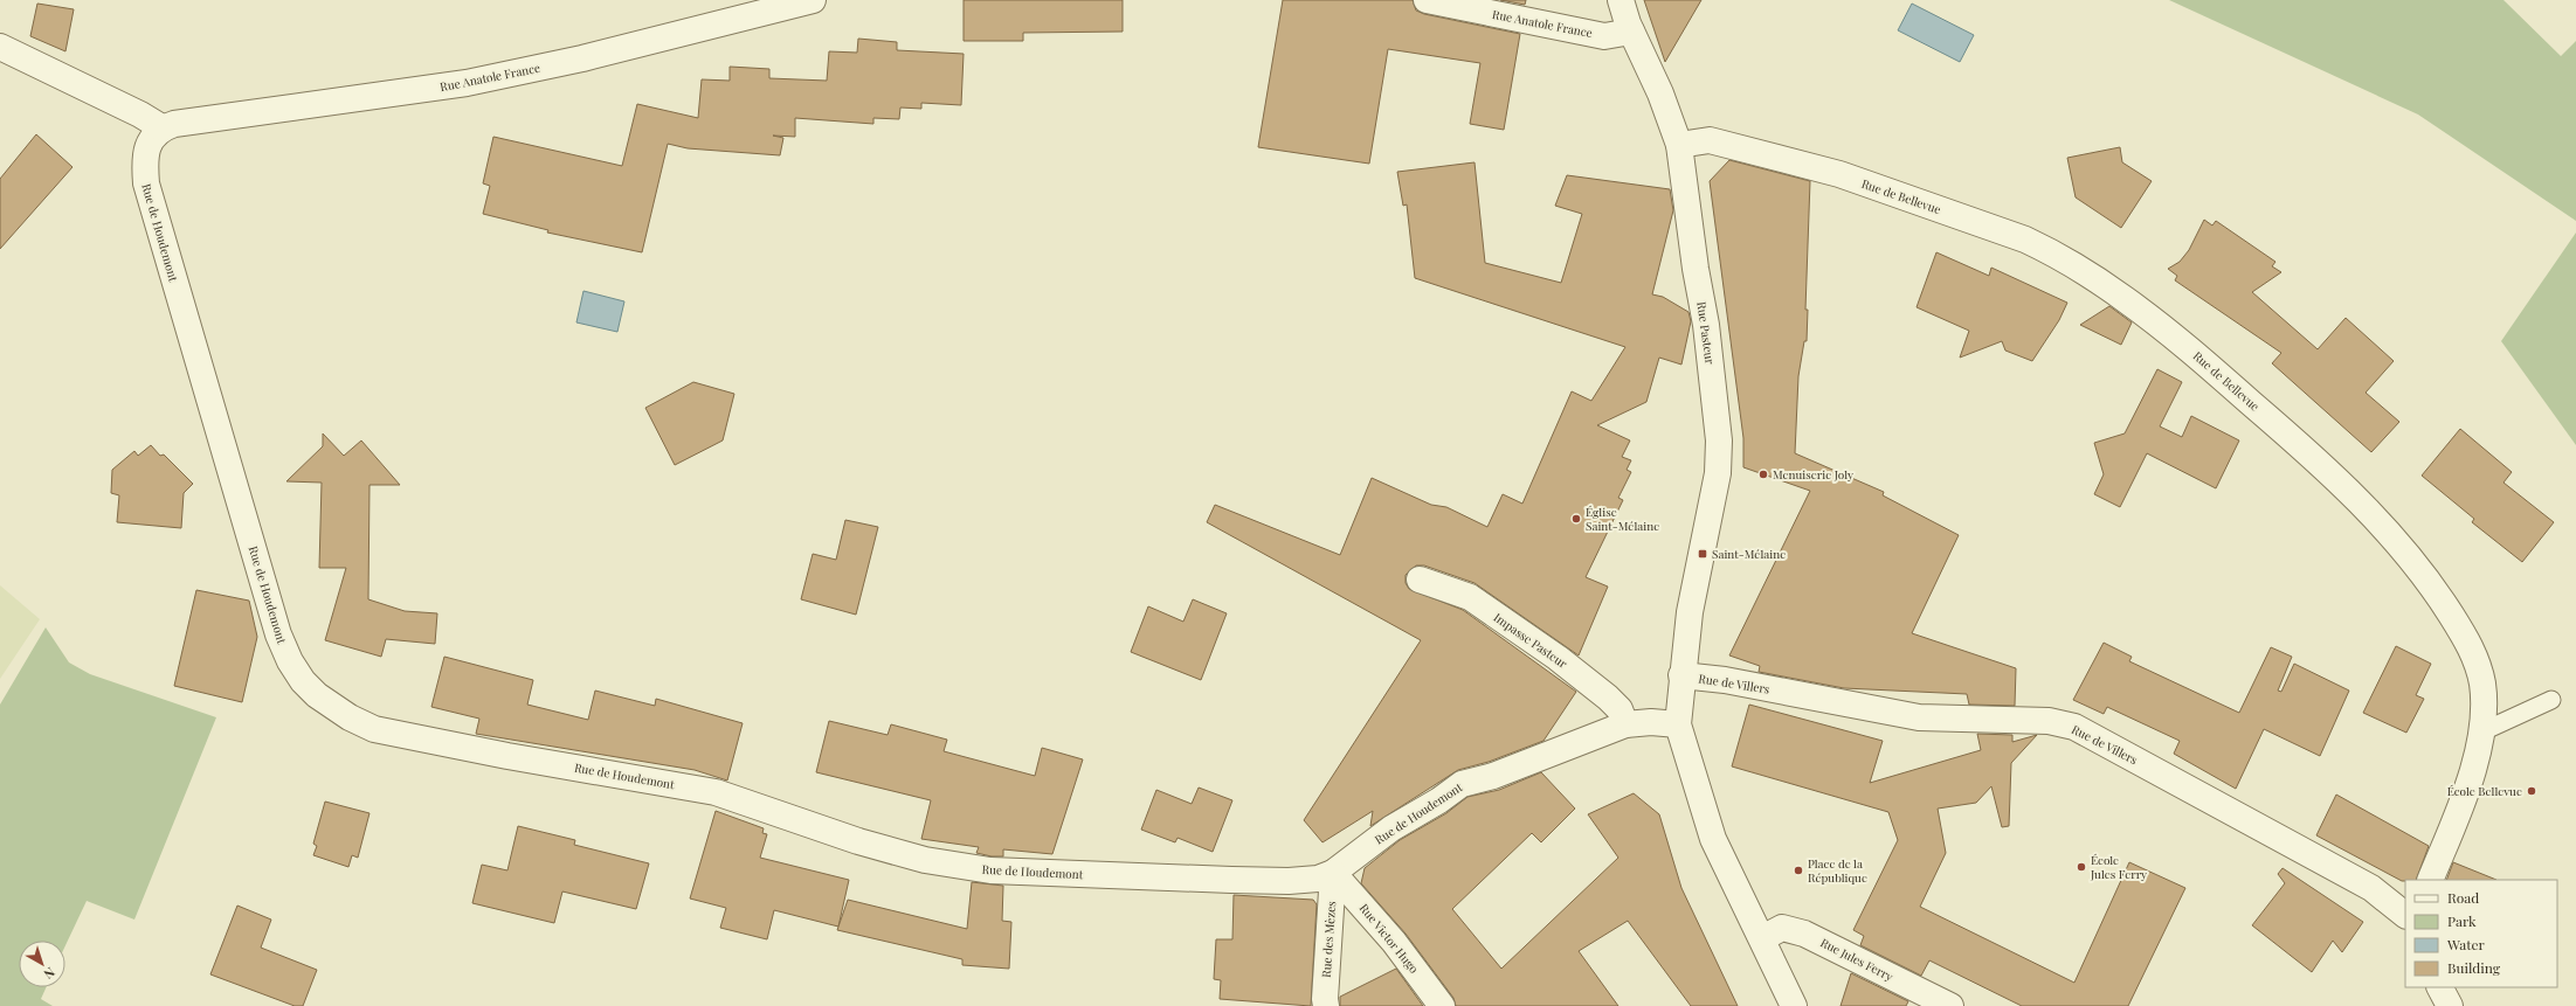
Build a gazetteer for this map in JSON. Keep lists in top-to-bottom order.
{
  "streets": {
    "street": [
      "Rue Anatole France",
      "Rue de Bellevue",
      "Rue de Houdemont",
      "Rue Pasteur",
      "Impasse Pasteur",
      "Rue de Villers",
      "Rue Victor Hugo",
      "Rue des Mèzes",
      "Rue Jules Ferry"
    ]
  },
  "crossings": [
    ["Rue Anatole France", "Rue de Houdemont"],
    ["Rue Anatole France", "Rue Pasteur"],
    ["Rue de Bellevue", "Rue Pasteur"],
    ["Rue de Houdemont", "Impasse Pasteur"],
    ["Rue de Houdemont", "Rue Victor Hugo"],
    ["Rue de Houdemont", "Rue des Mèzes"],
    ["Rue Pasteur", "Rue de Villers"],
    ["Rue Victor Hugo", "Rue des Mèzes"]
  ],
  "places": {
    "other": [
      "Menuiserie Joly",
      "Église Saint-Mélaine",
      "École Bellevue",
      "École Jules Ferry",
      "Place de la République"
    ],
    "transit": ["Saint-Mélaine"]
  },
  "legend": [
    "Road",
    "Park",
    "Water",
    "Building"
  ],
  "north": "bottom right"
}
